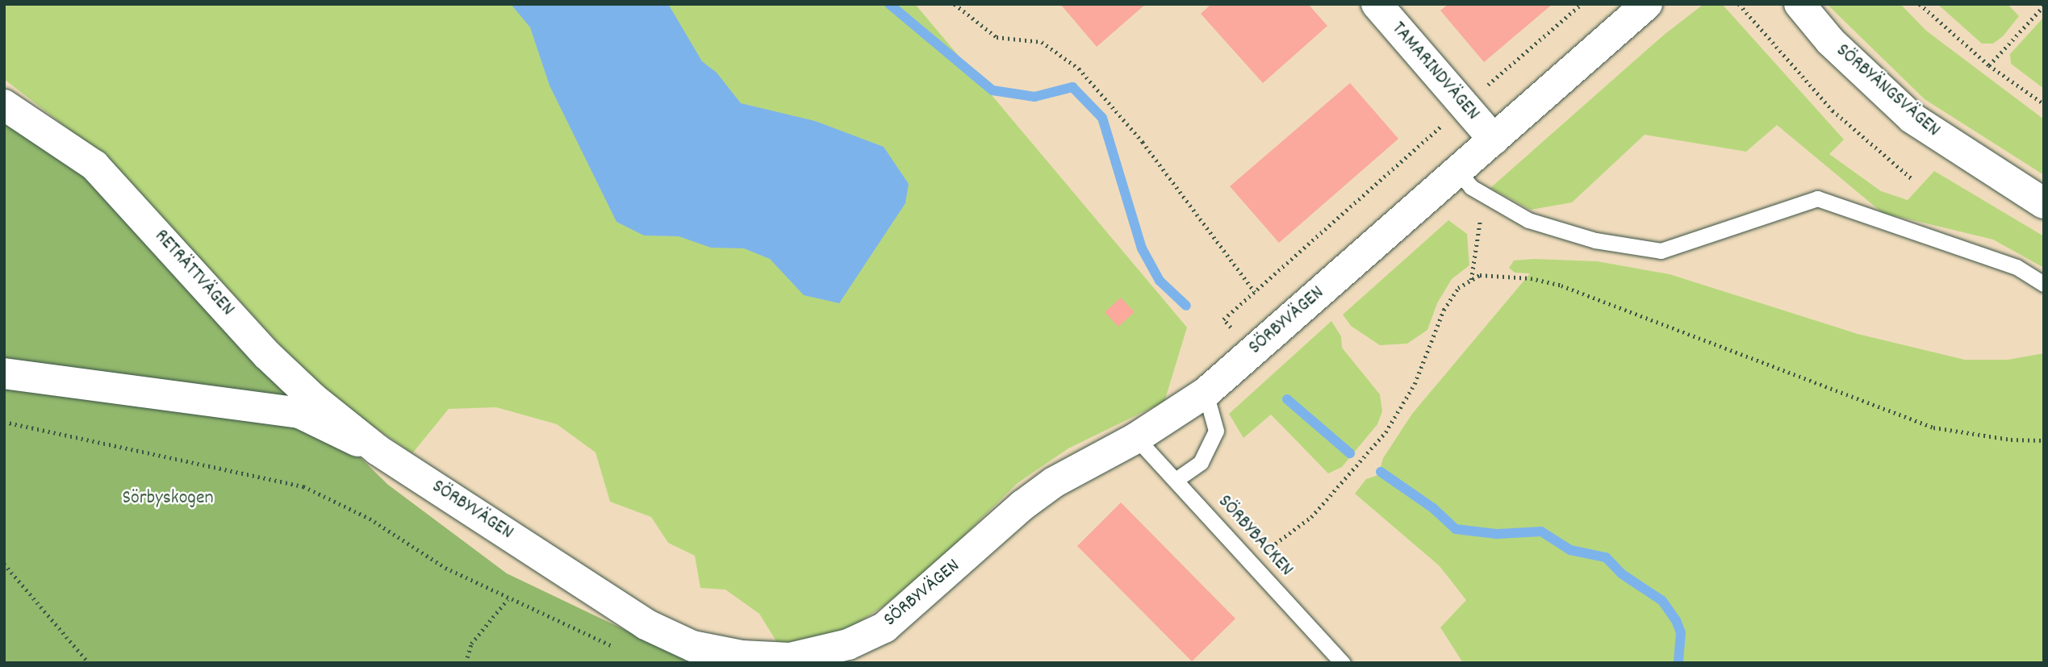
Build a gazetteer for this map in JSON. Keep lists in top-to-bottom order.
{
  "streets": {
    "street": [
      "TAMARINDVÄGEN",
      "SÖRBYÄNGSVÄGEN",
      "RETRÄTTVÄGEN",
      "SÖRBYVÄGEN"
    ],
    "lane": ["SÖRBYBACKEN"]
  },
  "crossings": [
    ["TAMARINDVÄGEN", "SÖRBYVÄGEN"],
    ["RETRÄTTVÄGEN", "SÖRBYVÄGEN"],
    ["SÖRBYVÄGEN", "SÖRBYBACKEN"]
  ],
  "parks": ["Sörbyskogen"]
}
